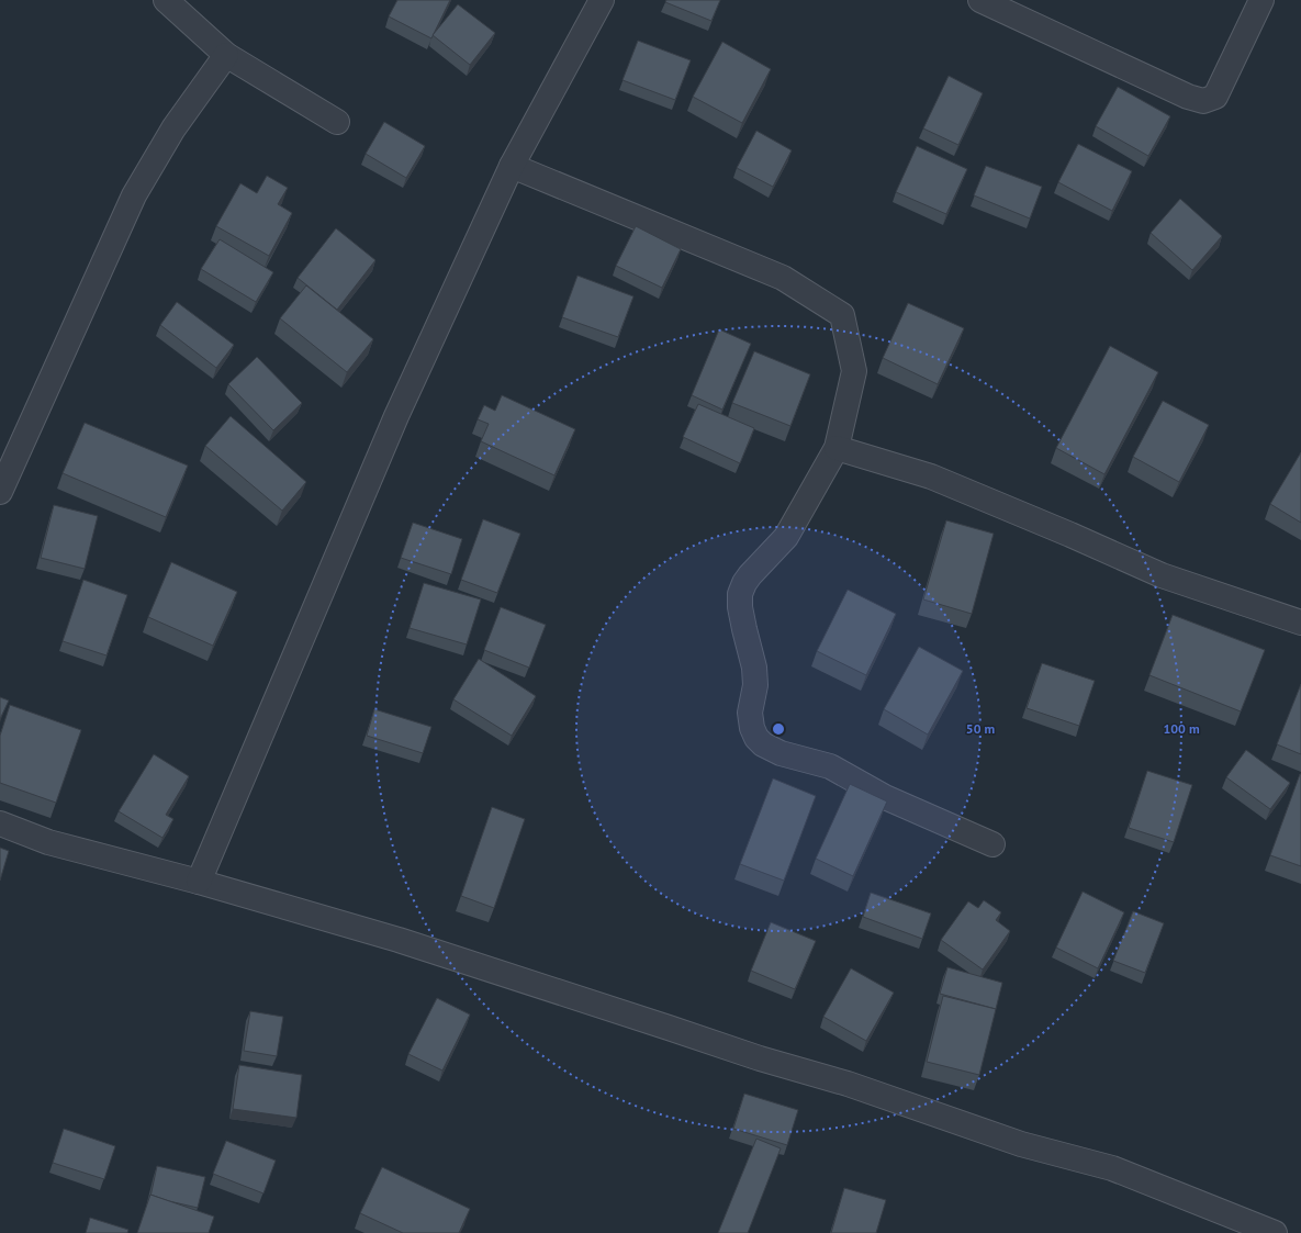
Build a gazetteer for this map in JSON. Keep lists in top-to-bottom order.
{
  "rings": ["50 m", "100 m"]
}
